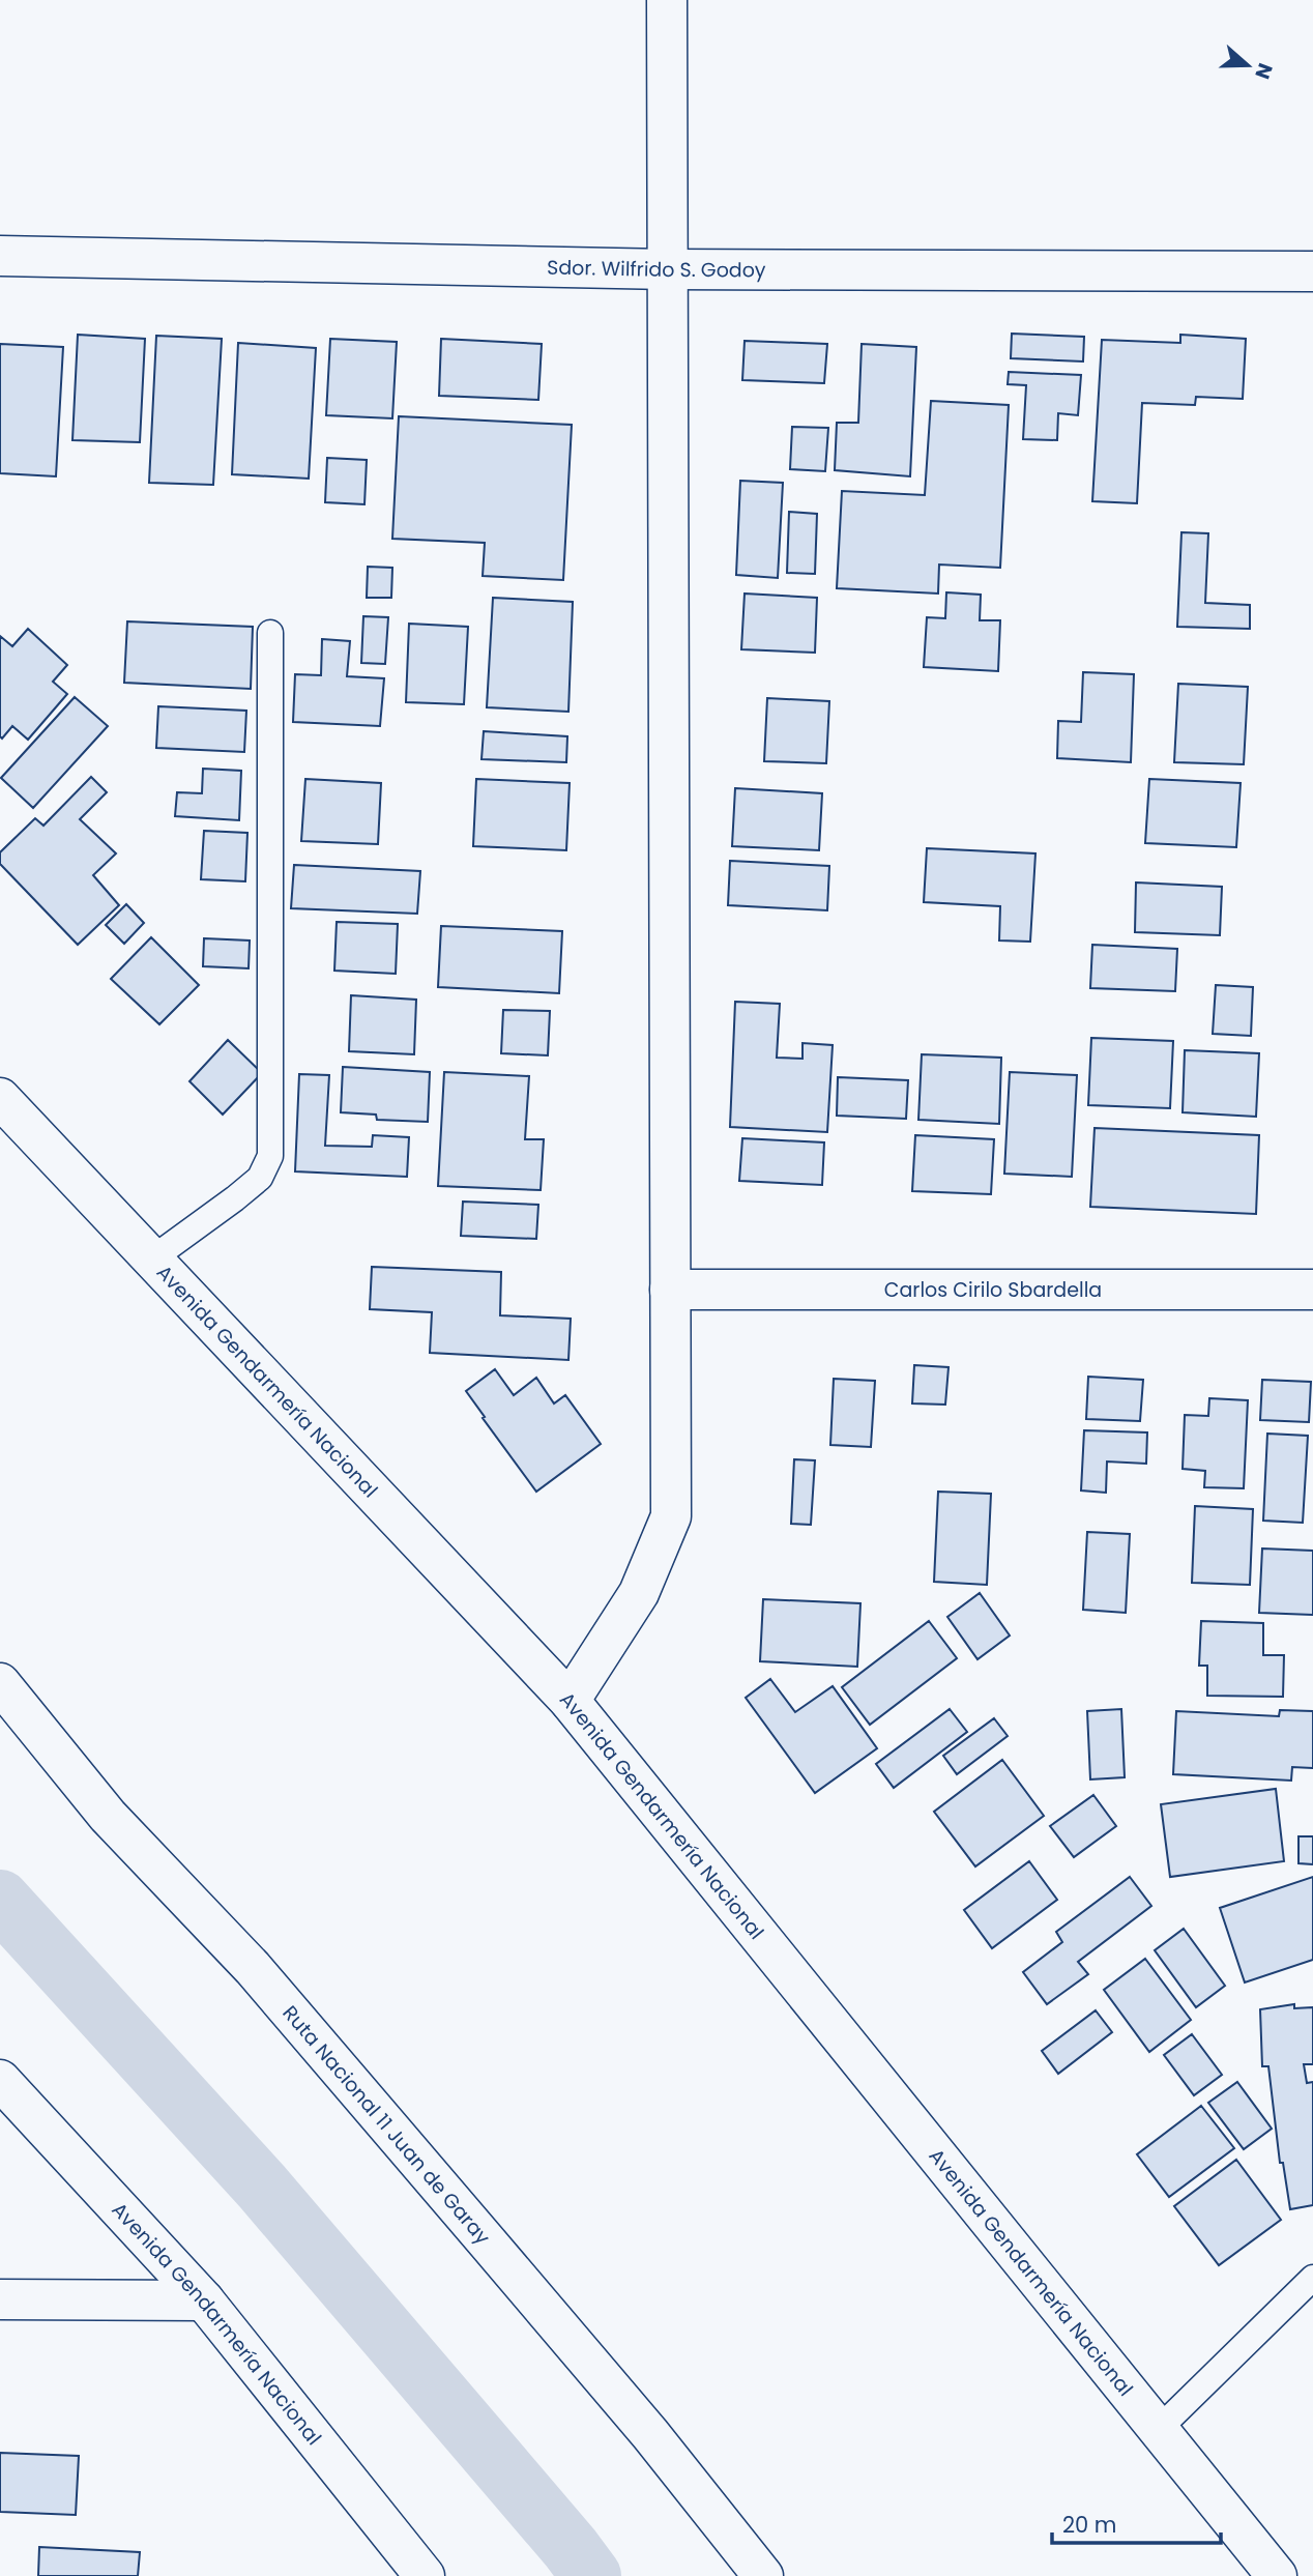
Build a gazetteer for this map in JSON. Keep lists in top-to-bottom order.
{
  "streets": {
    "main road": [
      "Sdor. Wilfrido S. Godoy",
      "Carlos Cirilo Sbardella",
      "Avenida Gendarmería Nacional",
      "Ruta Nacional 11 Juan de Garay"
    ]
  },
  "scale_bar": "20 m",
  "north": "right"
}
